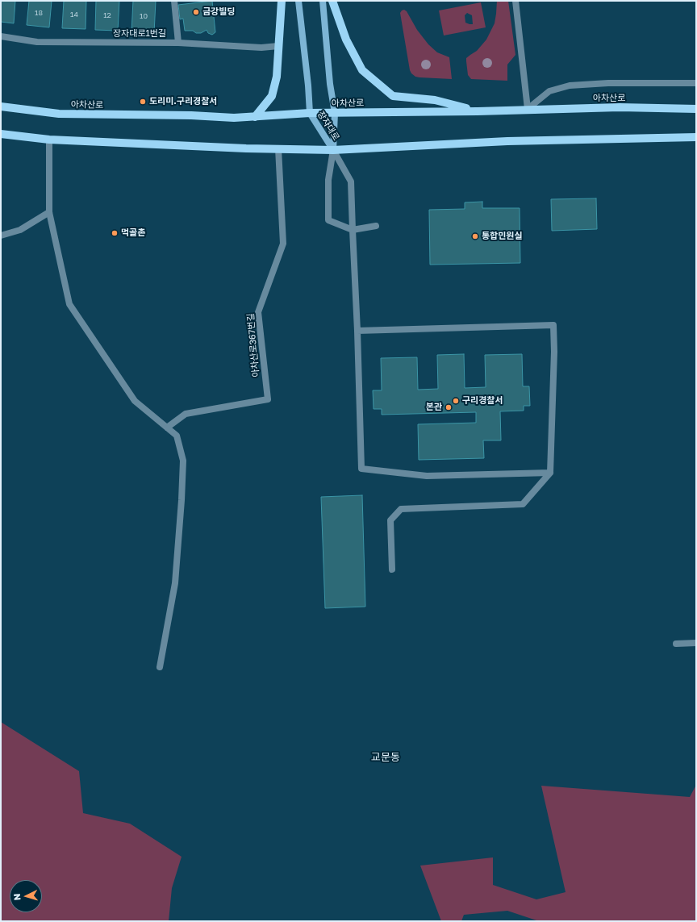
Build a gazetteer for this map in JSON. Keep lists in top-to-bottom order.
{
  "streets": {
    "main road": ["아차산로"],
    "street": ["장자대로1번길", "장자대로", "아차산로367번길"]
  },
  "crossings": [
    ["아차산로", "장자대로"]
  ],
  "districts": ["교문동"],
  "places": [
    "금강빌딩",
    "도리미.구리경찰서",
    "먹골촌",
    "통합민원실",
    "구리경찰서",
    "본관"
  ],
  "house_numbers": [
    "18",
    "14",
    "12",
    "10"
  ],
  "north": "left"
}
